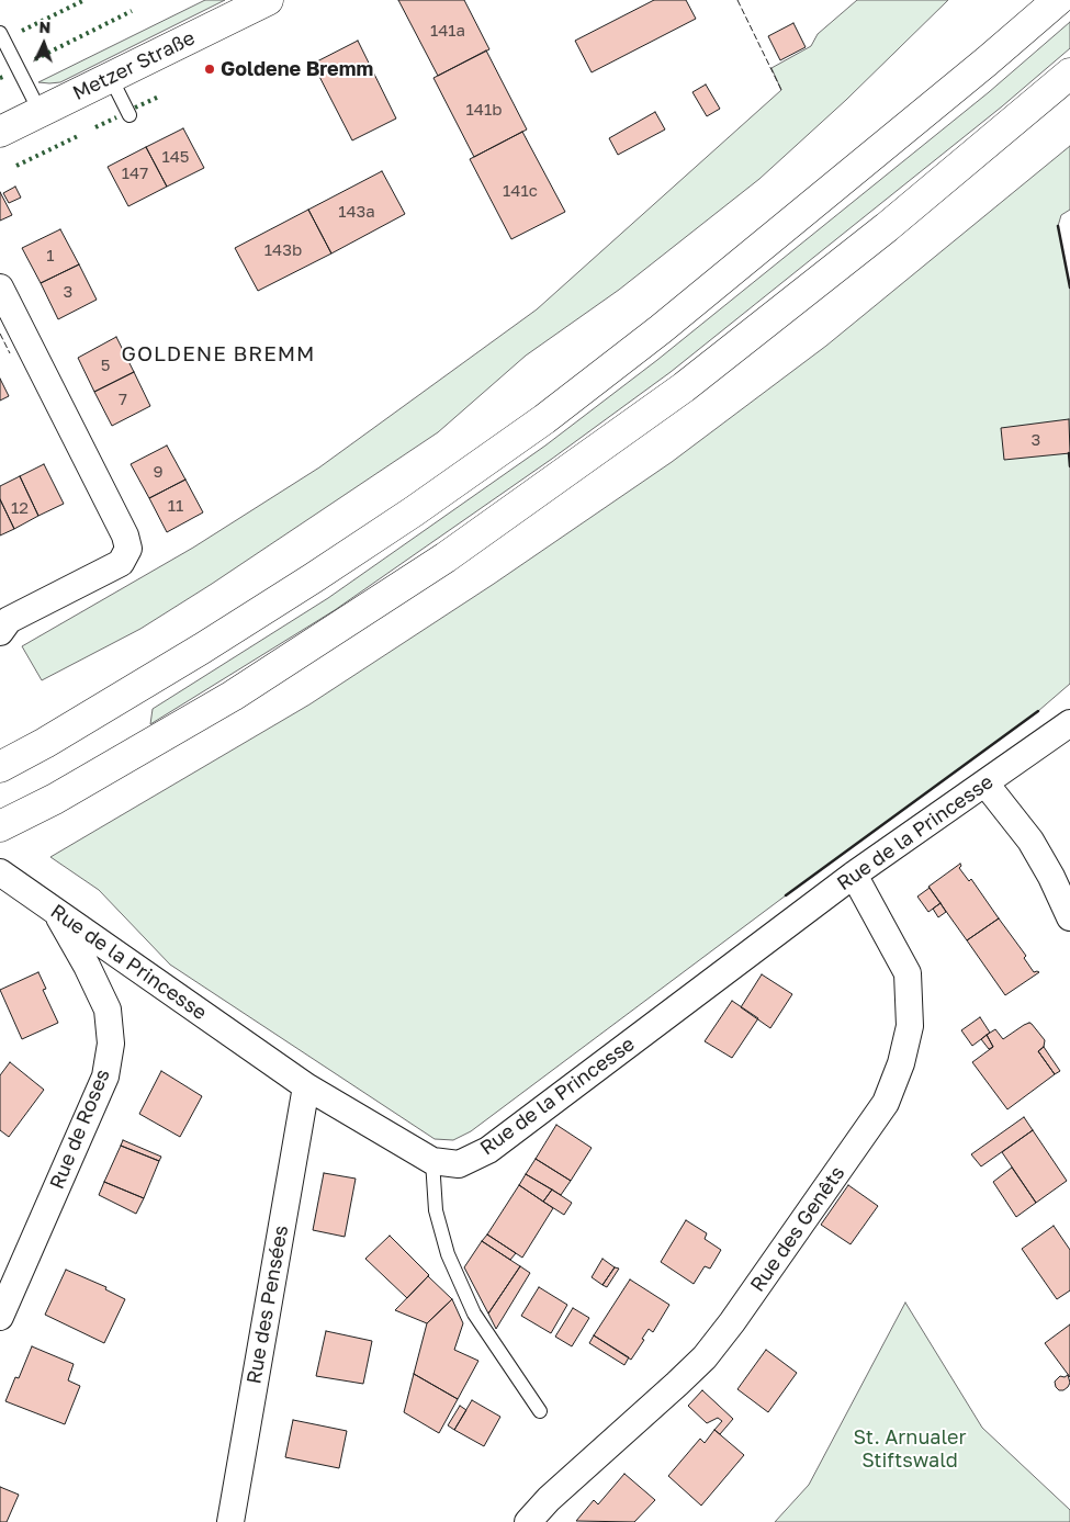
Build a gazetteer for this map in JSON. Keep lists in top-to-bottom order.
{
  "streets": {
    "main road": ["Metzer Straße"],
    "street": [
      "Rue de la Princesse",
      "Rue de Roses",
      "Rue des Genêts",
      "Rue des Pensées"
    ]
  },
  "crossings": [
    ["Rue de la Princesse", "Rue de Roses"],
    ["Rue de la Princesse", "Rue des Genêts"],
    ["Rue de la Princesse", "Rue des Pensées"]
  ],
  "districts": ["GOLDENE BREMM"],
  "parks": ["St. Arnualer Stiftswald"],
  "places": ["Goldene Bremm"],
  "house_numbers": [
    "141a",
    "141b",
    "145",
    "147",
    "141c",
    "143a",
    "143b",
    "1",
    "3",
    "5",
    "7",
    "3",
    "9",
    "11",
    "12"
  ],
  "north": "top"
}
